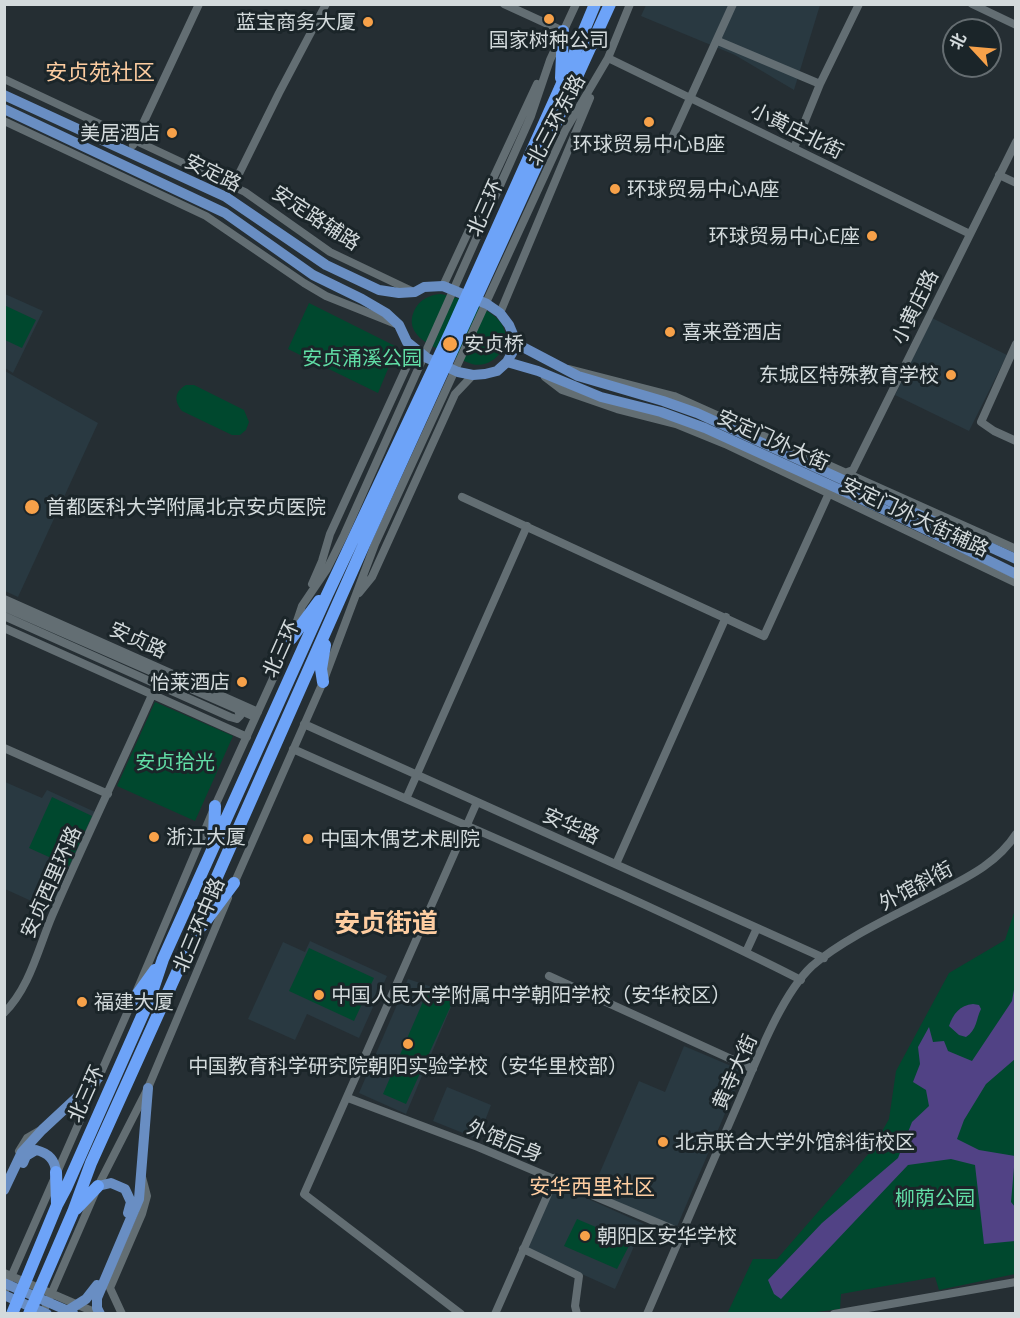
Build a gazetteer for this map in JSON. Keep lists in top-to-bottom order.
{
  "streets": {
    "highway": ["北三环"],
    "main road": ["安定路", "安定门外大街"],
    "street": [
      "北三环东路",
      "小黄庄北街",
      "安定路辅路",
      "小黄庄路",
      "安定门外大街辅路",
      "安贞路",
      "安华路",
      "安贞西里环路",
      "外馆斜街",
      "北三环中路",
      "黄寺大街",
      "外馆后身"
    ]
  },
  "crossings": [
    ["北三环东路", "小黄庄北街"],
    ["北三环东路", "北三环"],
    ["北三环东路", "北三环中路"],
    ["小黄庄北街", "小黄庄路"],
    ["安定路", "安定路辅路"],
    ["北三环", "北三环中路"],
    ["小黄庄路", "安定门外大街"],
    ["小黄庄路", "安定门外大街辅路"],
    ["安定门外大街", "安定门外大街辅路"],
    ["安贞路", "北三环中路"],
    ["安华路", "外馆斜街"],
    ["安华路", "北三环中路"],
    ["外馆斜街", "黄寺大街"],
    ["黄寺大街", "外馆后身"]
  ],
  "districts": ["安贞苑社区", "安贞街道", "安华西里社区"],
  "parks": ["安贞涌溪公园", "安贞拾光", "柳荫公园"],
  "places": [
    "国家树种公司",
    "蓝宝商务大厦",
    "环球贸易中心B座",
    "美居酒店",
    "环球贸易中心A座",
    "环球贸易中心E座",
    "喜来登酒店",
    "安贞桥",
    "东城区特殊教育学校",
    "首都医科大学附属北京安贞医院",
    "怡莱酒店",
    "浙江大厦",
    "中国木偶艺术剧院",
    "中国人民大学附属中学朝阳学校（安华校区）",
    "福建大厦",
    "中国教育科学研究院朝阳实验学校（安华里校部）",
    "北京联合大学外馆斜街校区",
    "朝阳区安华学校"
  ],
  "north": "top left"
}
